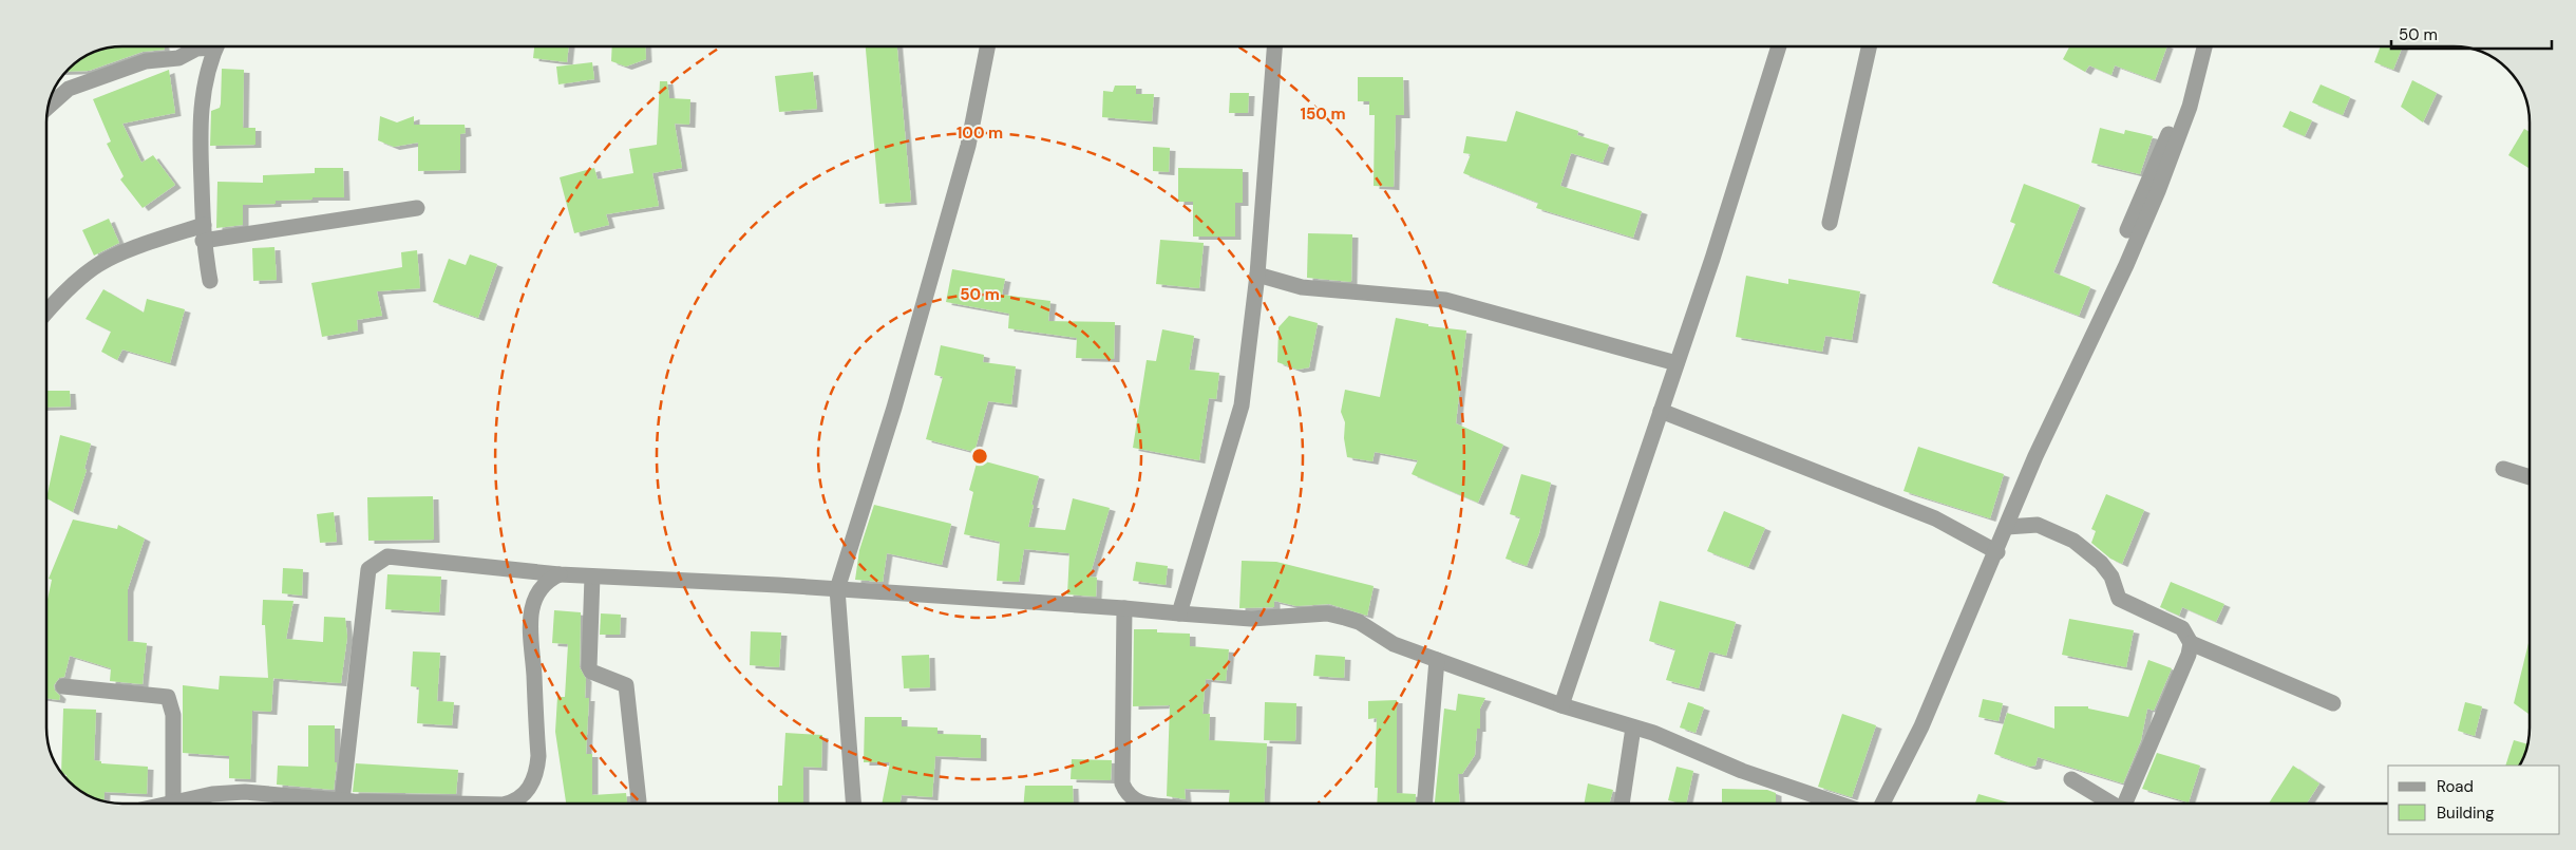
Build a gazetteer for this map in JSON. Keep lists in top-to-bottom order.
{
  "legend": ["Road", "Building"],
  "scale_bar": "50 m",
  "rings": ["150 m", "100 m", "50 m"]
}
